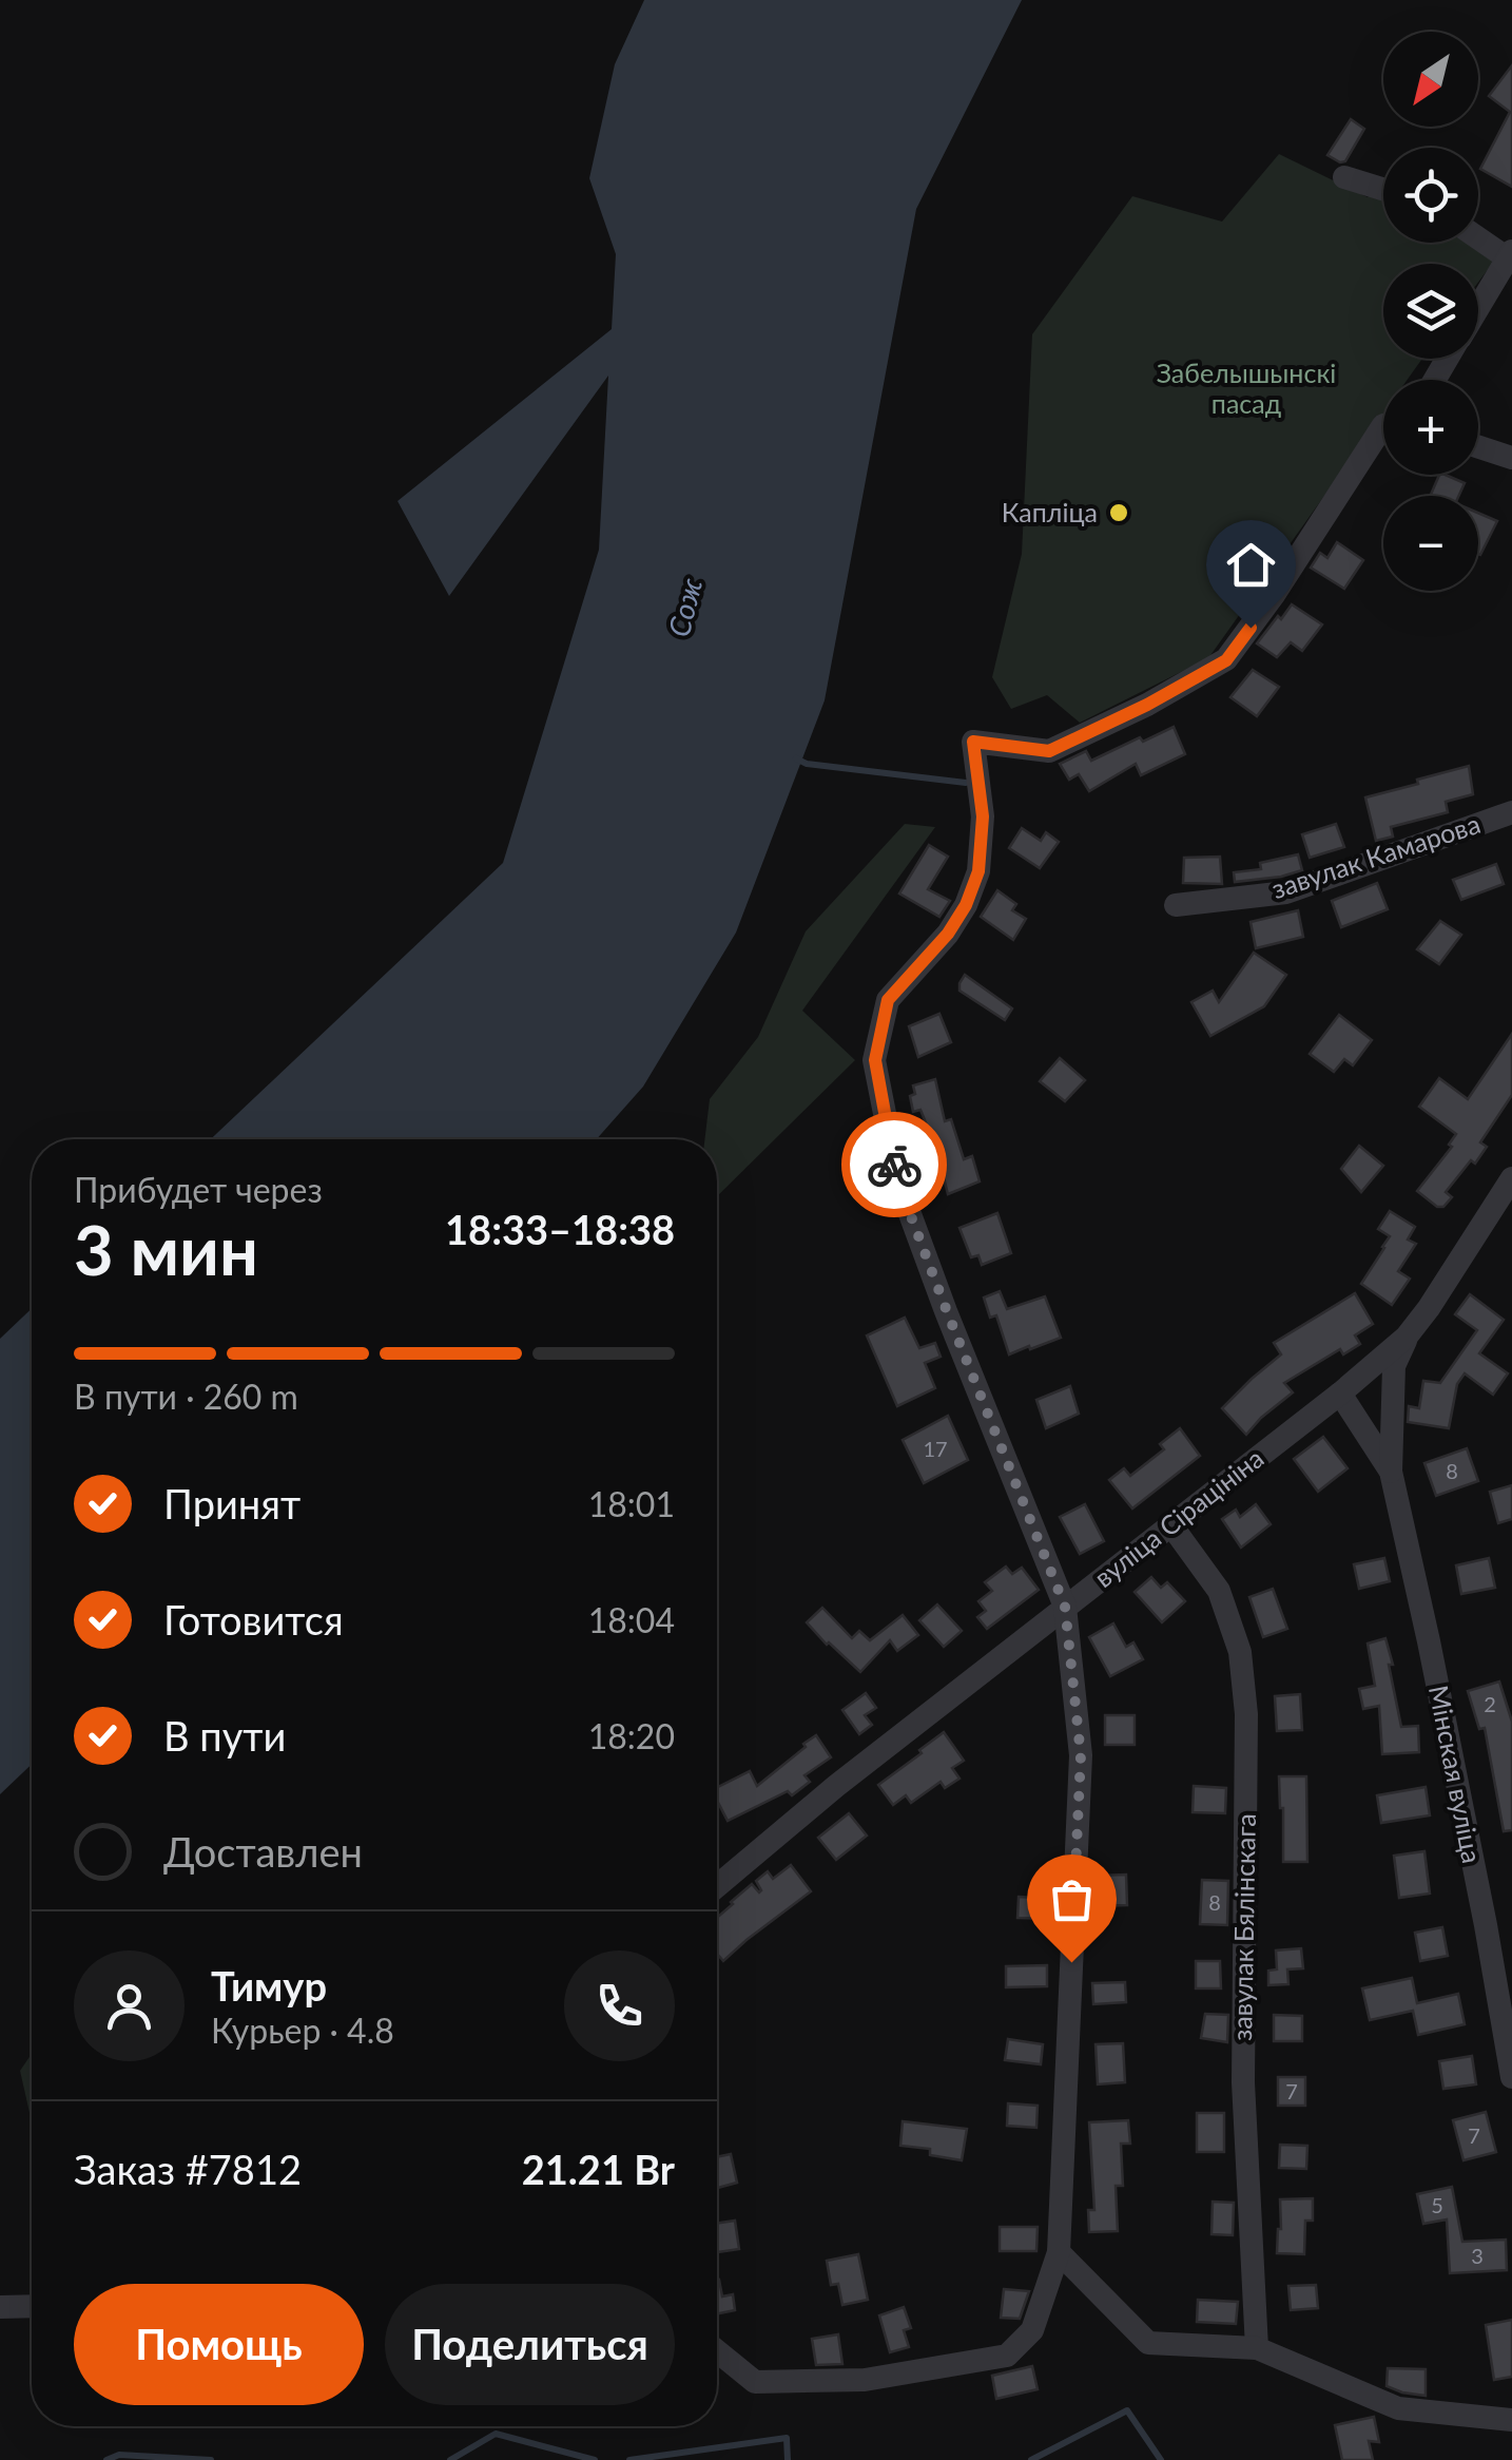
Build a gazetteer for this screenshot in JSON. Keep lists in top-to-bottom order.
{
  "streets": {
    "street": [
      "завулак Камарова",
      "вуліца Сірацініна",
      "Мінская вуліца",
      "завулак Бялінскага"
    ]
  },
  "crossings": [
    ["вуліца Сірацініна", "Мінская вуліца"],
    ["вуліца Сірацініна", "завулак Бялінскага"]
  ],
  "water": ["Сож"],
  "parks": ["Забелышынскі пасад"],
  "places": ["Капліца"],
  "house_numbers": [
    "17",
    "8",
    "2",
    "8",
    "7",
    "7",
    "5",
    "3"
  ],
  "north": "bottom left",
  "page": {
    "map_buttons": ["+", "−"],
    "heading": ["3 мин", "Прибудет через", "18:33–18:38"],
    "panel": [
      "Тимур",
      "Курьер · 4.8",
      "Заказ #7812",
      "21.21 Br"
    ],
    "bar": "В пути · 260 m",
    "list": [
      ["Принят", "18:01"],
      ["Готовится", "18:04"],
      ["В пути", "18:20"],
      "Доставлен"
    ],
    "buttons": ["Помощь", "Поделиться"]
  }
}
